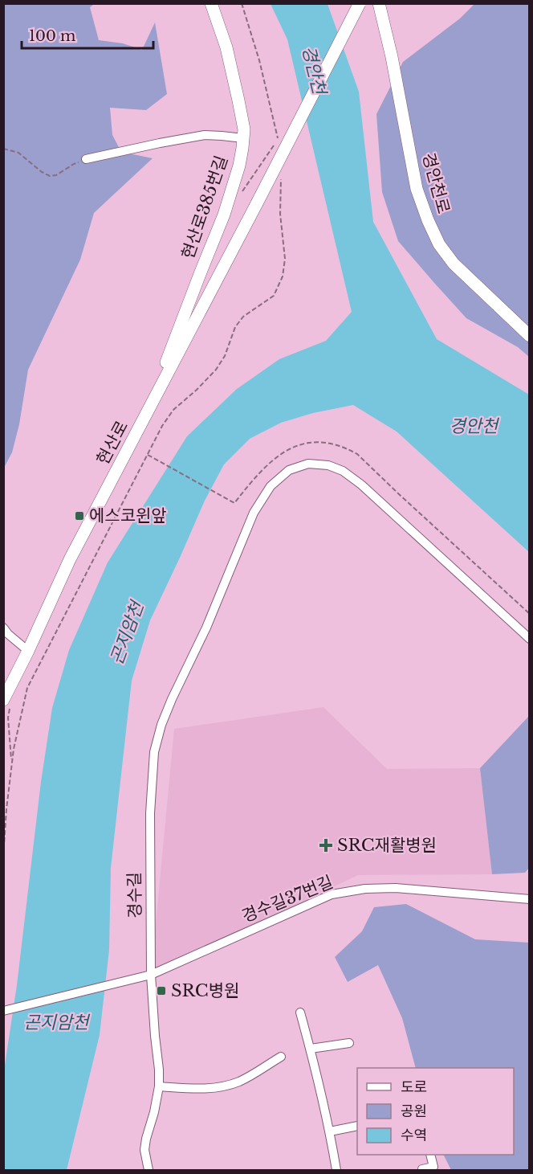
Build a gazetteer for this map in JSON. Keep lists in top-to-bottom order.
{
  "streets": {
    "street": [
      "경안천로",
      "현산로385번길",
      "현산로",
      "경수길",
      "경수길37번길"
    ]
  },
  "crossings": [
    ["현산로385번길", "현산로"],
    ["경수길", "경수길37번길"]
  ],
  "water": ["경안천", "곤지암천"],
  "places": {
    "transit": ["에스코윈앞", "SRC병원"],
    "health": ["SRC재활병원"]
  },
  "legend": ["도로", "공원", "수역"],
  "scale_bar": "100 m"
}
